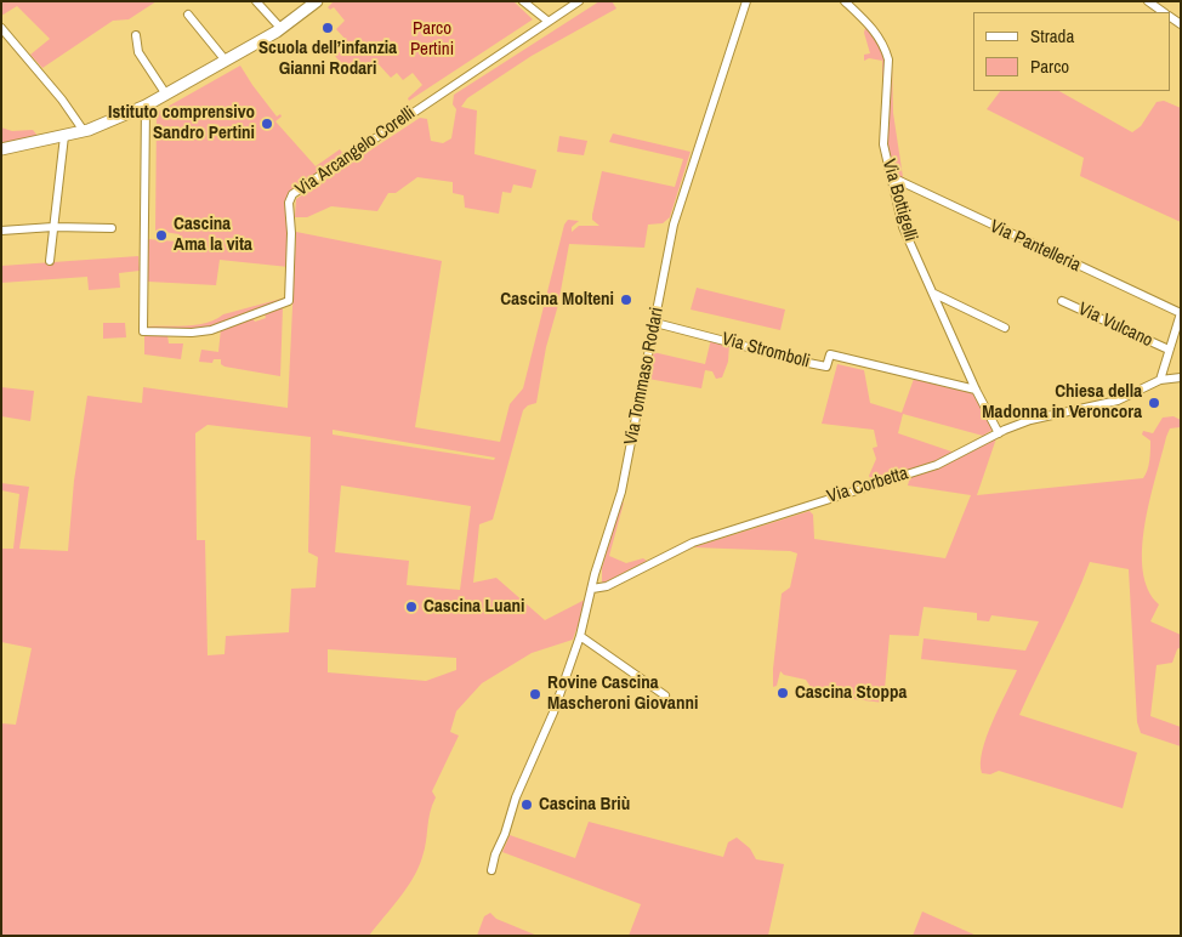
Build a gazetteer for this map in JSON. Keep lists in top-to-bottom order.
{
  "streets": {
    "street": [
      "Via Arcangelo Corelli",
      "Via Bottigelli",
      "Via Pantelleria",
      "Via Vulcano",
      "Via Stromboli",
      "Via Tommaso Rodari",
      "Via Corbetta"
    ]
  },
  "crossings": [
    ["Via Bottigelli", "Via Pantelleria"],
    ["Via Bottigelli", "Via Stromboli"],
    ["Via Bottigelli", "Via Corbetta"],
    ["Via Stromboli", "Via Tommaso Rodari"],
    ["Via Tommaso Rodari", "Via Corbetta"]
  ],
  "parks": ["Parco Pertini"],
  "places": [
    "Scuola dell’infanzia Gianni Rodari",
    "Istituto comprensivo Sandro Pertini",
    "Cascina Ama la vita",
    "Cascina Molteni",
    "Chiesa della Madonna in Veroncora",
    "Cascina Luani",
    "Cascina Stoppa",
    "Rovine Cascina Mascheroni Giovanni",
    "Cascina Briù"
  ],
  "legend": ["Strada", "Parco"]
}
